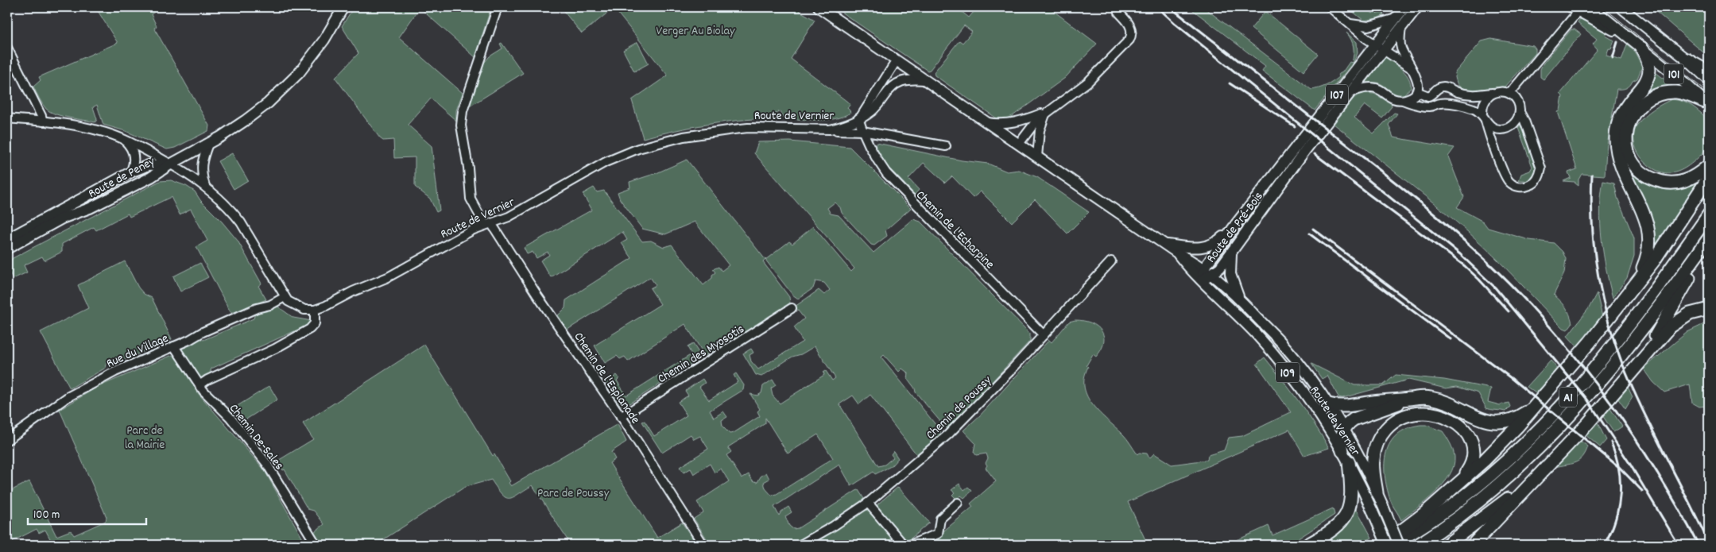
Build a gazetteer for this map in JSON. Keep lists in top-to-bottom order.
{
  "streets": {
    "highway": ["A1"],
    "main road": [
      "101",
      "107",
      "Route de Vernier",
      "Route de Peney",
      "Route de Pré-Bois",
      "109"
    ],
    "street": [
      "Chemin de l'Echarpine",
      "Rue du Village",
      "Chemin des Myosotis",
      "Chemin de l'Esplanade",
      "Chemin de Poussy",
      "Chemin De-Sales"
    ]
  },
  "crossings": [
    ["Route de Vernier", "Route de Pré-Bois"],
    ["Route de Vernier", "Chemin de l'Echarpine"],
    ["Route de Vernier", "109"],
    ["Route de Vernier", "Chemin de l'Esplanade"],
    ["Chemin de l'Echarpine", "Chemin de Poussy"],
    ["Rue du Village", "Chemin De-Sales"],
    ["Chemin des Myosotis", "Chemin de l'Esplanade"]
  ],
  "parks": ["Verger Au Biolay", "Parc de la Mairie", "Parc de Poussy"],
  "scale_bar": "100 m"
}
